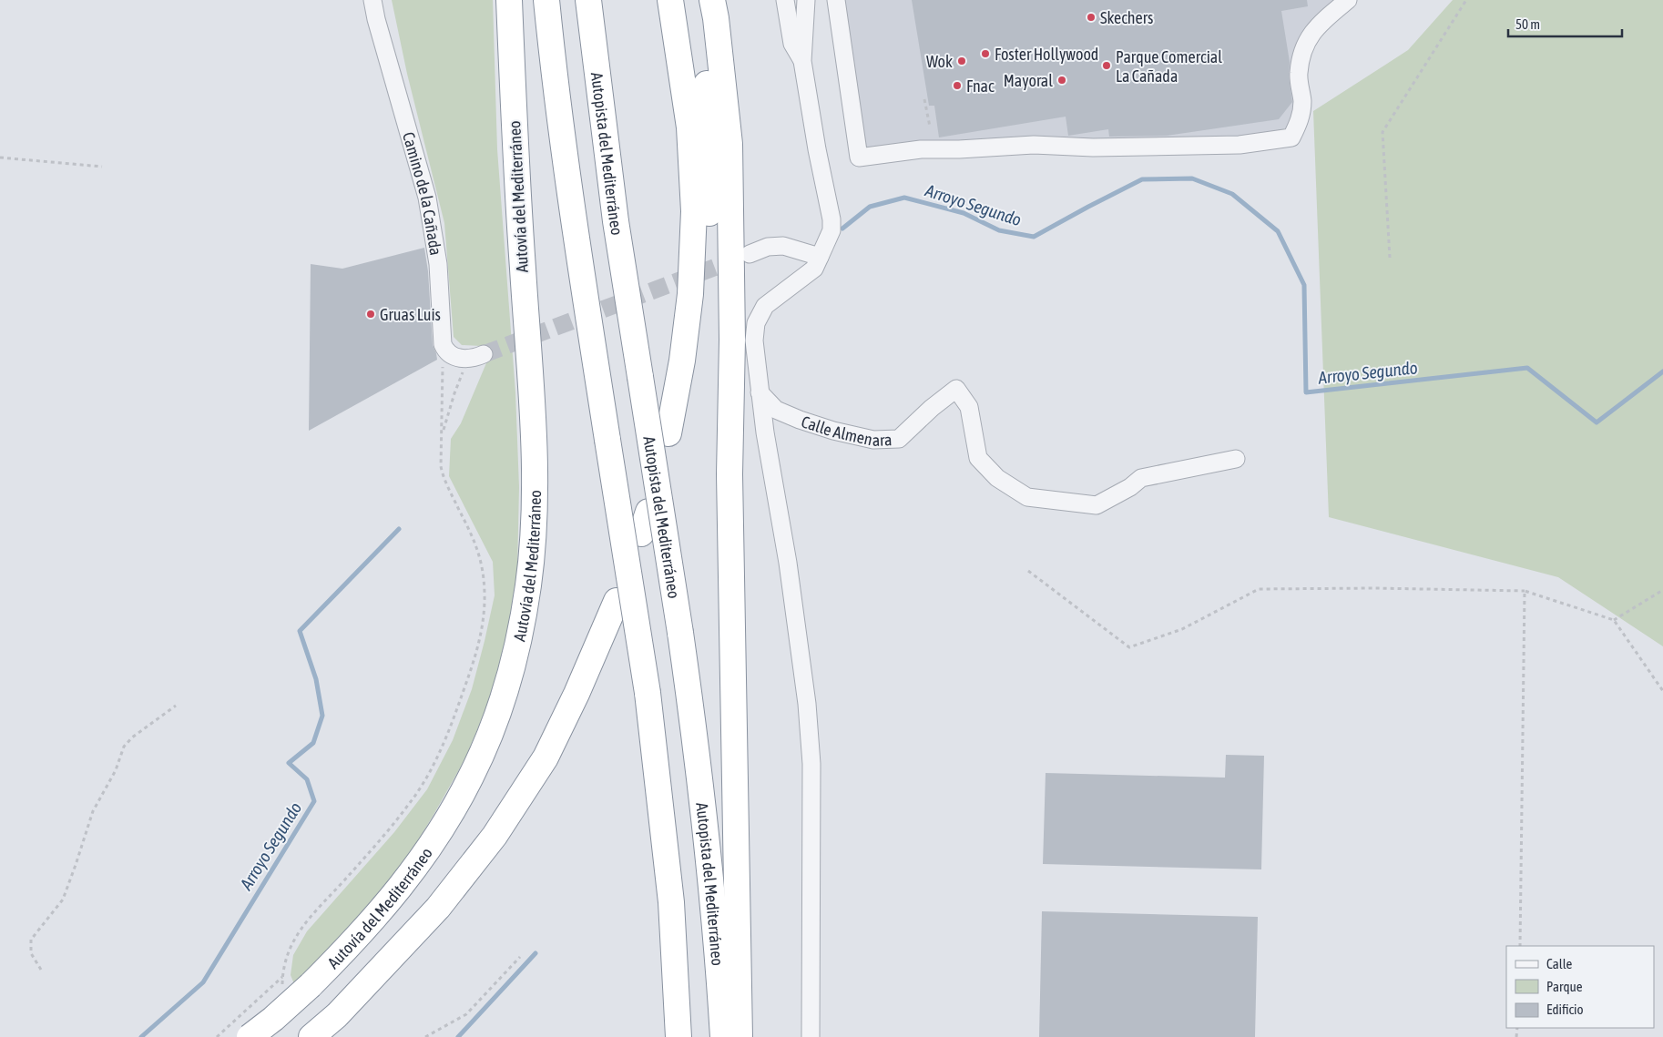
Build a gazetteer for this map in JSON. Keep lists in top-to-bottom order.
{
  "streets": {
    "highway": ["Autopista del Mediterráneo", "Autovía del Mediterráneo"],
    "street": ["Camino de la Cañada", "Calle Almenara"]
  },
  "water": ["Arroyo Segundo"],
  "places": [
    "Skechers",
    "Foster Hollywood",
    "Wok",
    "Parque Comercial La Cañada",
    "Mayoral",
    "Fnac",
    "Gruas Luis"
  ],
  "legend": ["Calle", "Parque", "Edificio"],
  "scale_bar": "50 m"
}
